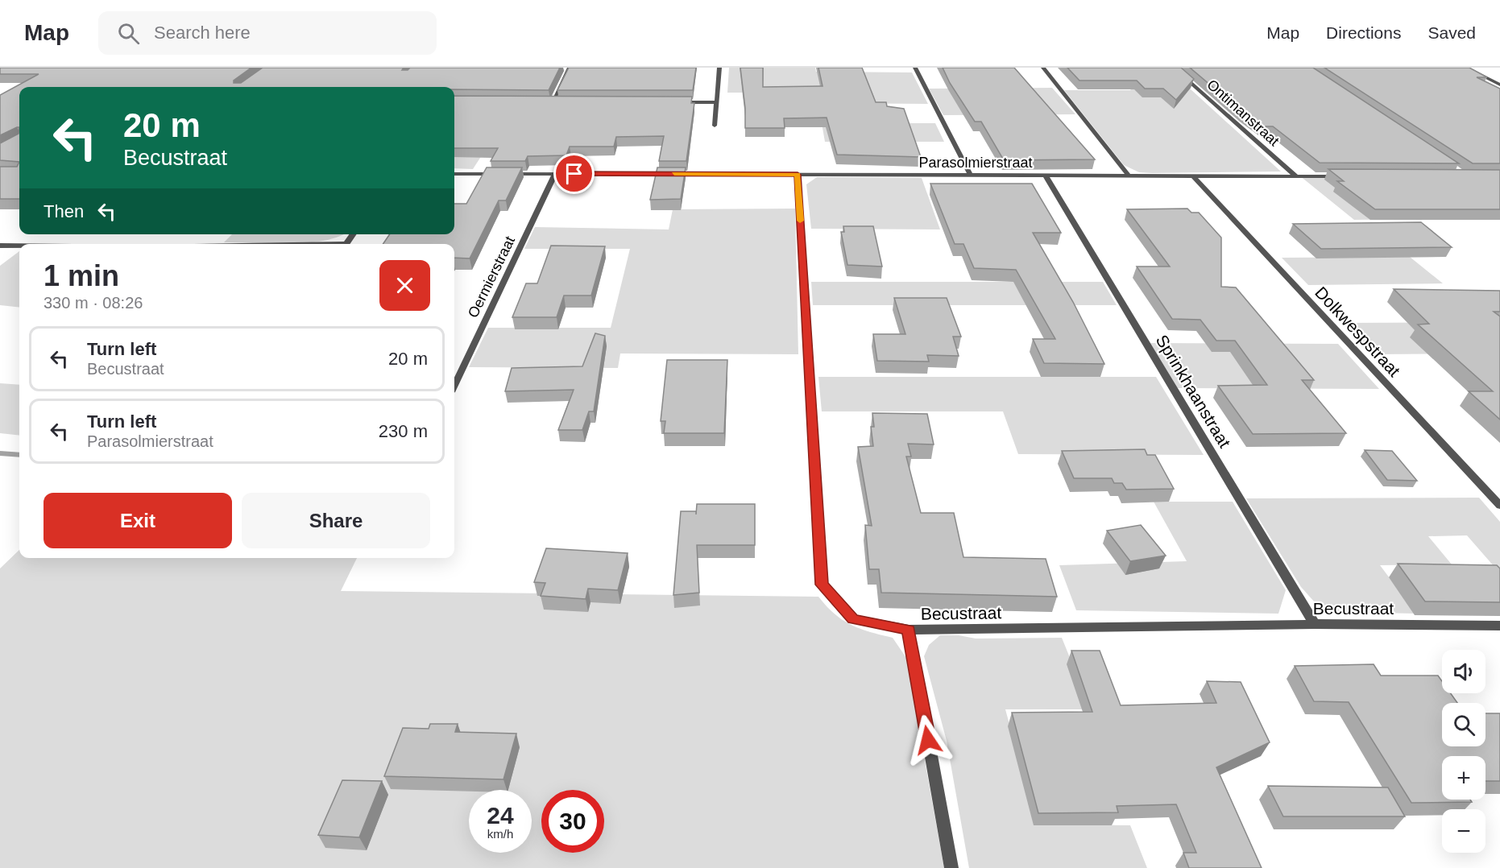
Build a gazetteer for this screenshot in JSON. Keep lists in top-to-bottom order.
{
  "streets": {
    "street": [
      "Ontimanstraat",
      "Parasolmierstraat",
      "Oermierstraat",
      "Dolkwespstraat",
      "Sprinkhaanstraat",
      "Becustraat"
    ]
  },
  "crossings": [
    ["Ontimanstraat", "Parasolmierstraat"],
    ["Parasolmierstraat", "Oermierstraat"],
    ["Parasolmierstraat", "Dolkwespstraat"],
    ["Parasolmierstraat", "Sprinkhaanstraat"],
    ["Parasolmierstraat", "Becustraat"],
    ["Sprinkhaanstraat", "Becustraat"]
  ],
  "page": {
    "header": "Map",
    "search": "Search here",
    "nav": ["Map", "Directions", "Saved"],
    "turn": ["20 m", "Becustraat"],
    "then": "Then",
    "heading": ["1 min", "330 m · 08:26"],
    "list": [
      {
        "name": "Turn left",
        "note": "Becustraat",
        "value": "20 m"
      },
      {
        "name": "Turn left",
        "note": "Parasolmierstraat",
        "value": "230 m"
      }
    ],
    "buttons": ["Exit", "Share"],
    "map_buttons": ["+", "−"],
    "speed": "24 km/h",
    "limit": "30"
  }
}
